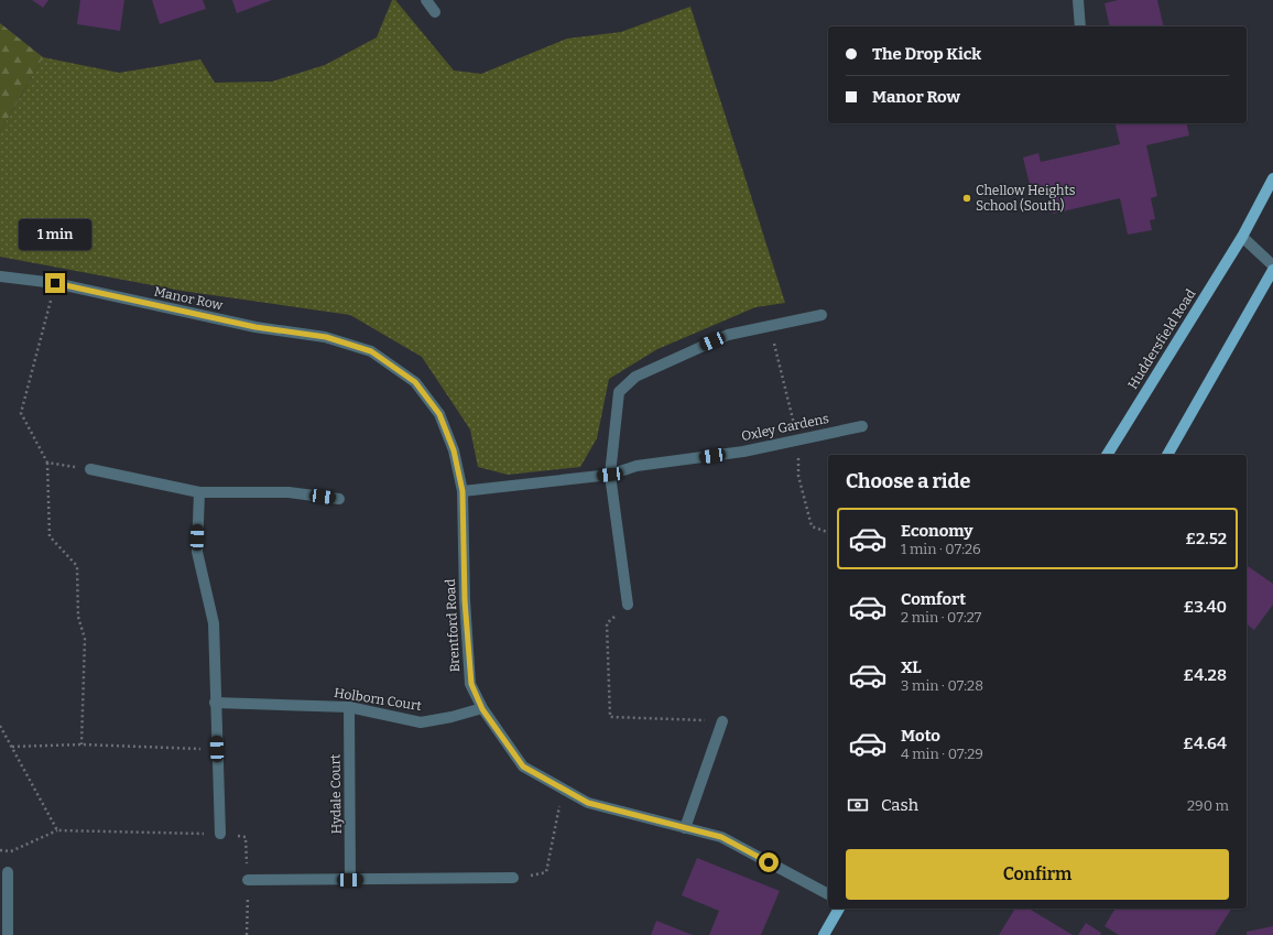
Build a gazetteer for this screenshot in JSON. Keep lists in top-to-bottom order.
{
  "streets": {
    "main road": ["Huddersfield Road"],
    "street": [
      "Manor Row",
      "Oxley Gardens",
      "Brentford Road",
      "Holborn Court",
      "Hydale Court"
    ]
  },
  "crossings": [
    ["Manor Row", "Brentford Road"],
    ["Oxley Gardens", "Brentford Road"],
    ["Brentford Road", "Holborn Court"],
    ["Holborn Court", "Hydale Court"]
  ],
  "places": ["Chellow Heights School (South)"],
  "page": {
    "banner": ["The Drop Kick", "Manor Row"],
    "bubble": "1 min",
    "heading": "Choose a ride",
    "list": [
      {
        "name": "Economy",
        "note": "1 min · 07:26",
        "value": "£2.52"
      },
      {
        "name": "Comfort",
        "note": "2 min · 07:27",
        "value": "£3.40"
      },
      {
        "name": "XL",
        "note": "3 min · 07:28",
        "value": "£4.28"
      },
      {
        "name": "Moto",
        "note": "4 min · 07:29",
        "value": "£4.64"
      }
    ],
    "pay": ["Cash", "290 m"],
    "buttons": "Confirm"
  }
}
